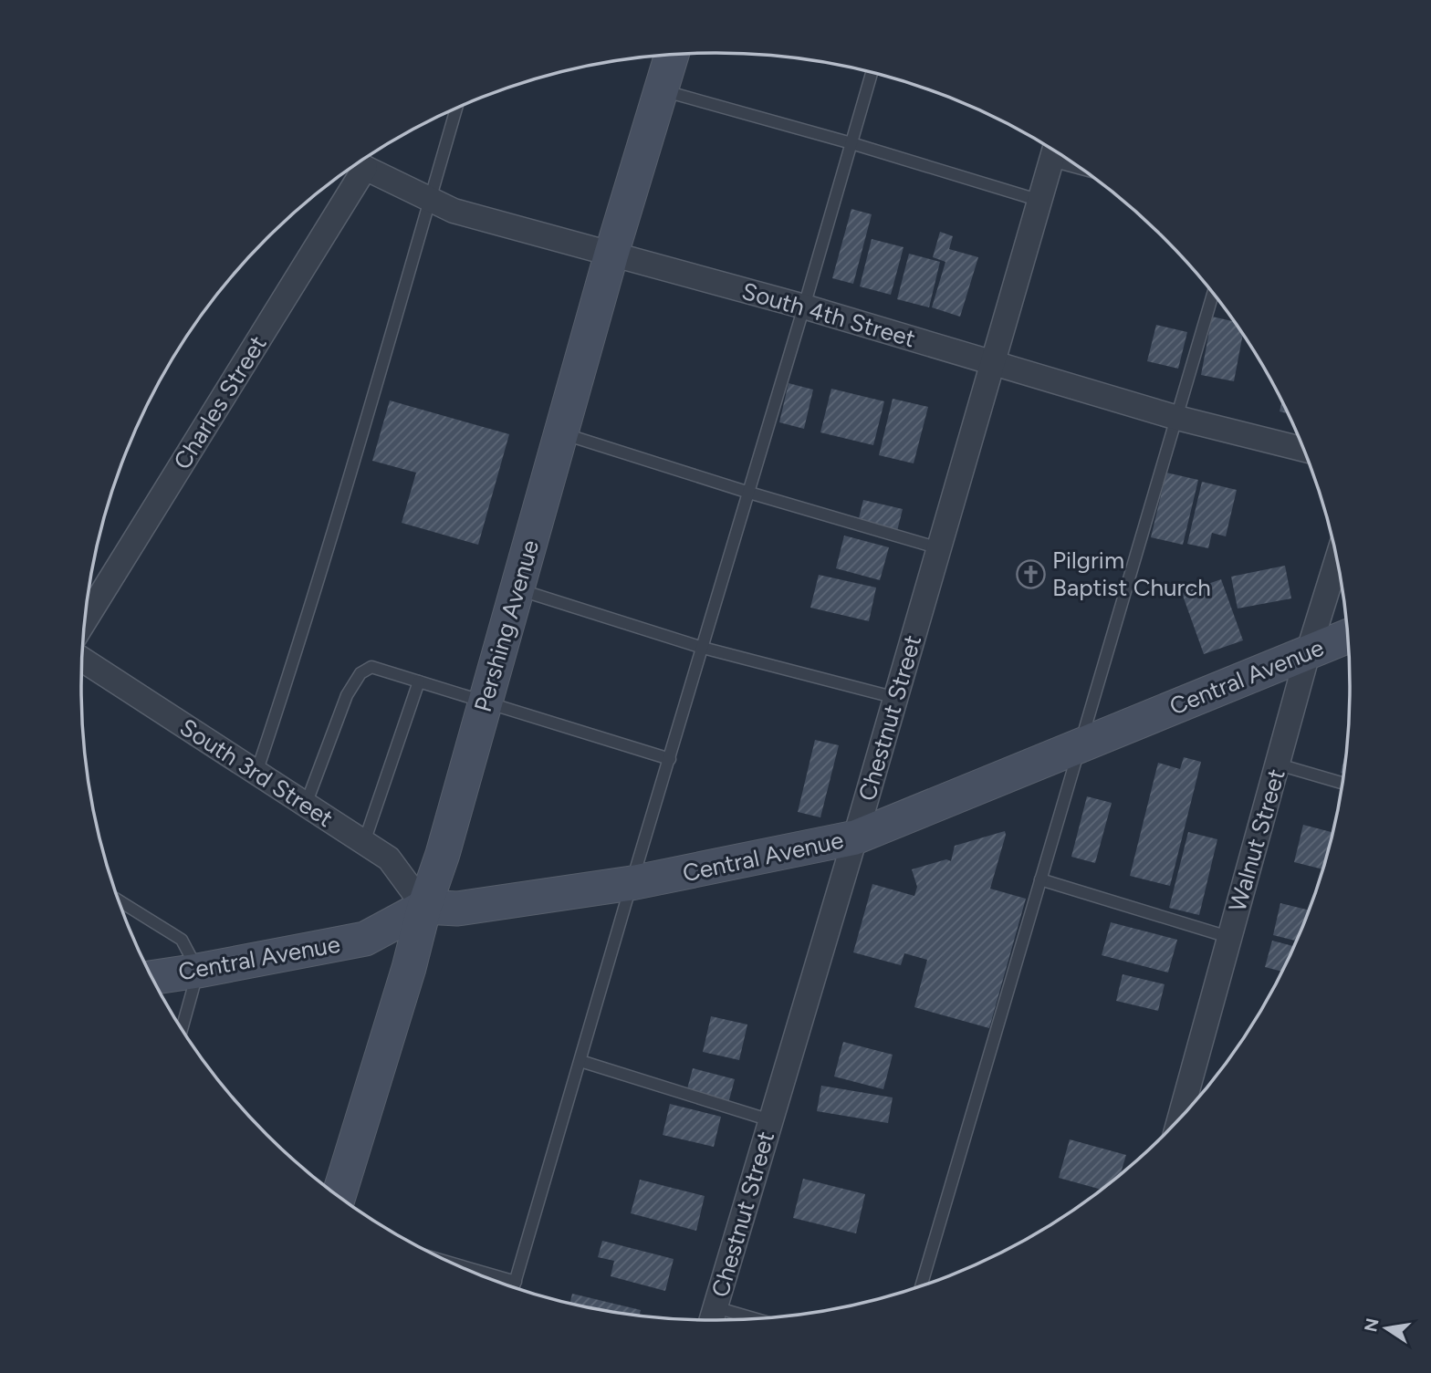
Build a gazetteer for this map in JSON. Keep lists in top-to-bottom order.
{
  "streets": {
    "street": [
      "South 4th Street",
      "Charles Street",
      "Pershing Avenue",
      "Central Avenue",
      "Chestnut Street",
      "South 3rd Street",
      "Walnut Street"
    ]
  },
  "crossings": [
    ["South 4th Street", "Pershing Avenue"],
    ["South 4th Street", "Chestnut Street"],
    ["Pershing Avenue", "Central Avenue"],
    ["Pershing Avenue", "South 3rd Street"],
    ["Central Avenue", "Chestnut Street"],
    ["Central Avenue", "South 3rd Street"],
    ["Central Avenue", "Walnut Street"]
  ],
  "places": {
    "church": ["Pilgrim Baptist Church"]
  },
  "north": "left"
}
